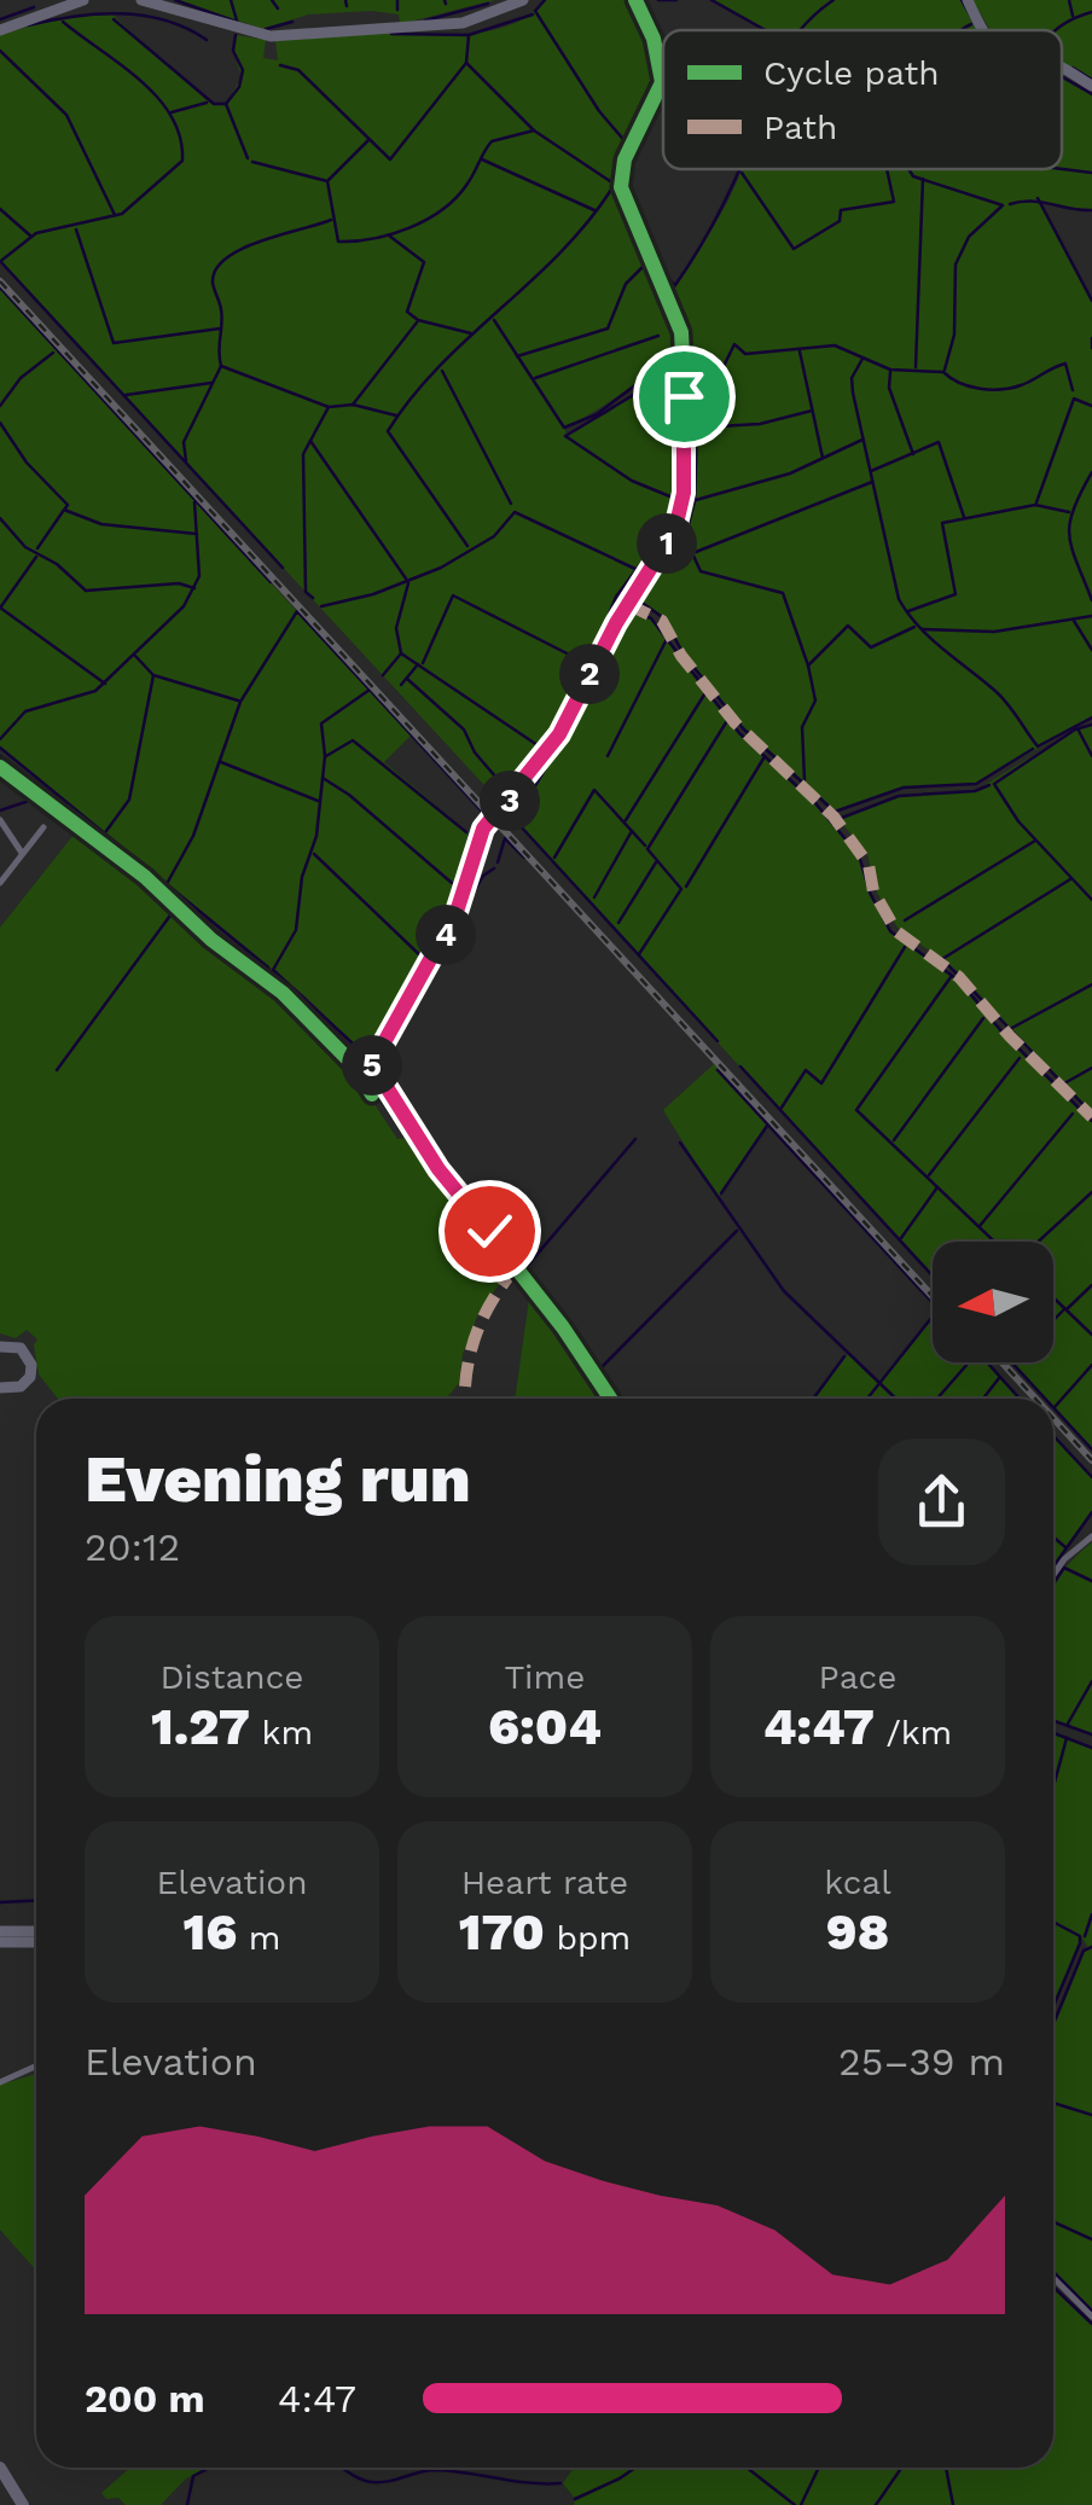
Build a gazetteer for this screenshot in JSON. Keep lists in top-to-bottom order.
{
  "legend": ["Cycle path", "Path"],
  "north": "left",
  "page": {
    "pins": [
      "1",
      "2",
      "3",
      "4",
      "5"
    ],
    "heading": ["Evening run", "20:12"],
    "stats": [
      ["Distance", "1.27 km"],
      ["Time", "6:04"],
      ["Pace", "4:47 /km"],
      ["Elevation", "16 m"],
      ["Heart rate", "170 bpm"],
      ["kcal", "98"]
    ],
    "chart": ["Elevation", "25–39 m"],
    "list": [
      {
        "name": "200 m",
        "note": "4:47"
      }
    ]
  }
}
